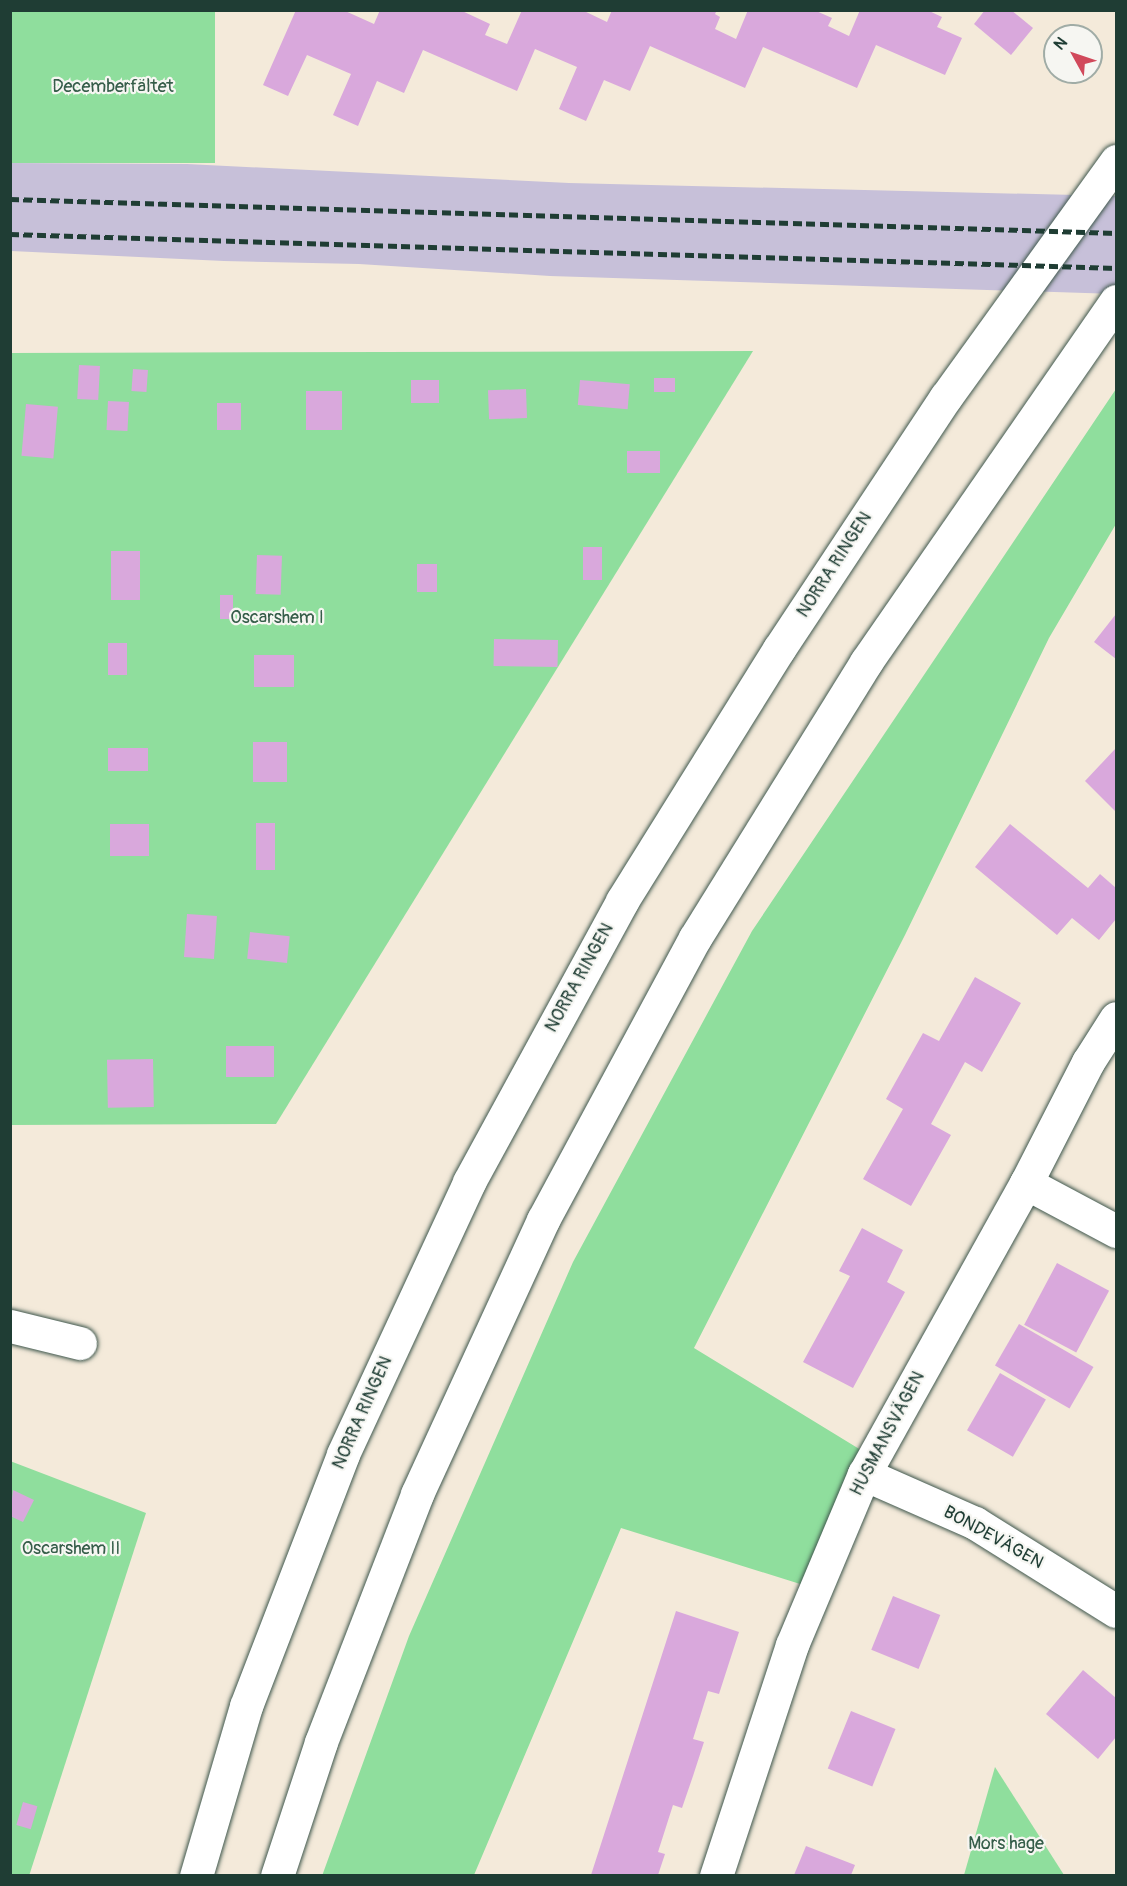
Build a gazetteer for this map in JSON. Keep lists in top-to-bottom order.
{
  "streets": {
    "main road": ["NORRA RINGEN", "HUSMANSVÄGEN", "BONDEVÄGEN"]
  },
  "crossings": [
    ["HUSMANSVÄGEN", "BONDEVÄGEN"]
  ],
  "parks": [
    "Decemberfältet",
    "Oscarshem I",
    "Oscarshem II",
    "Mors hage"
  ],
  "north": "top left"
}
